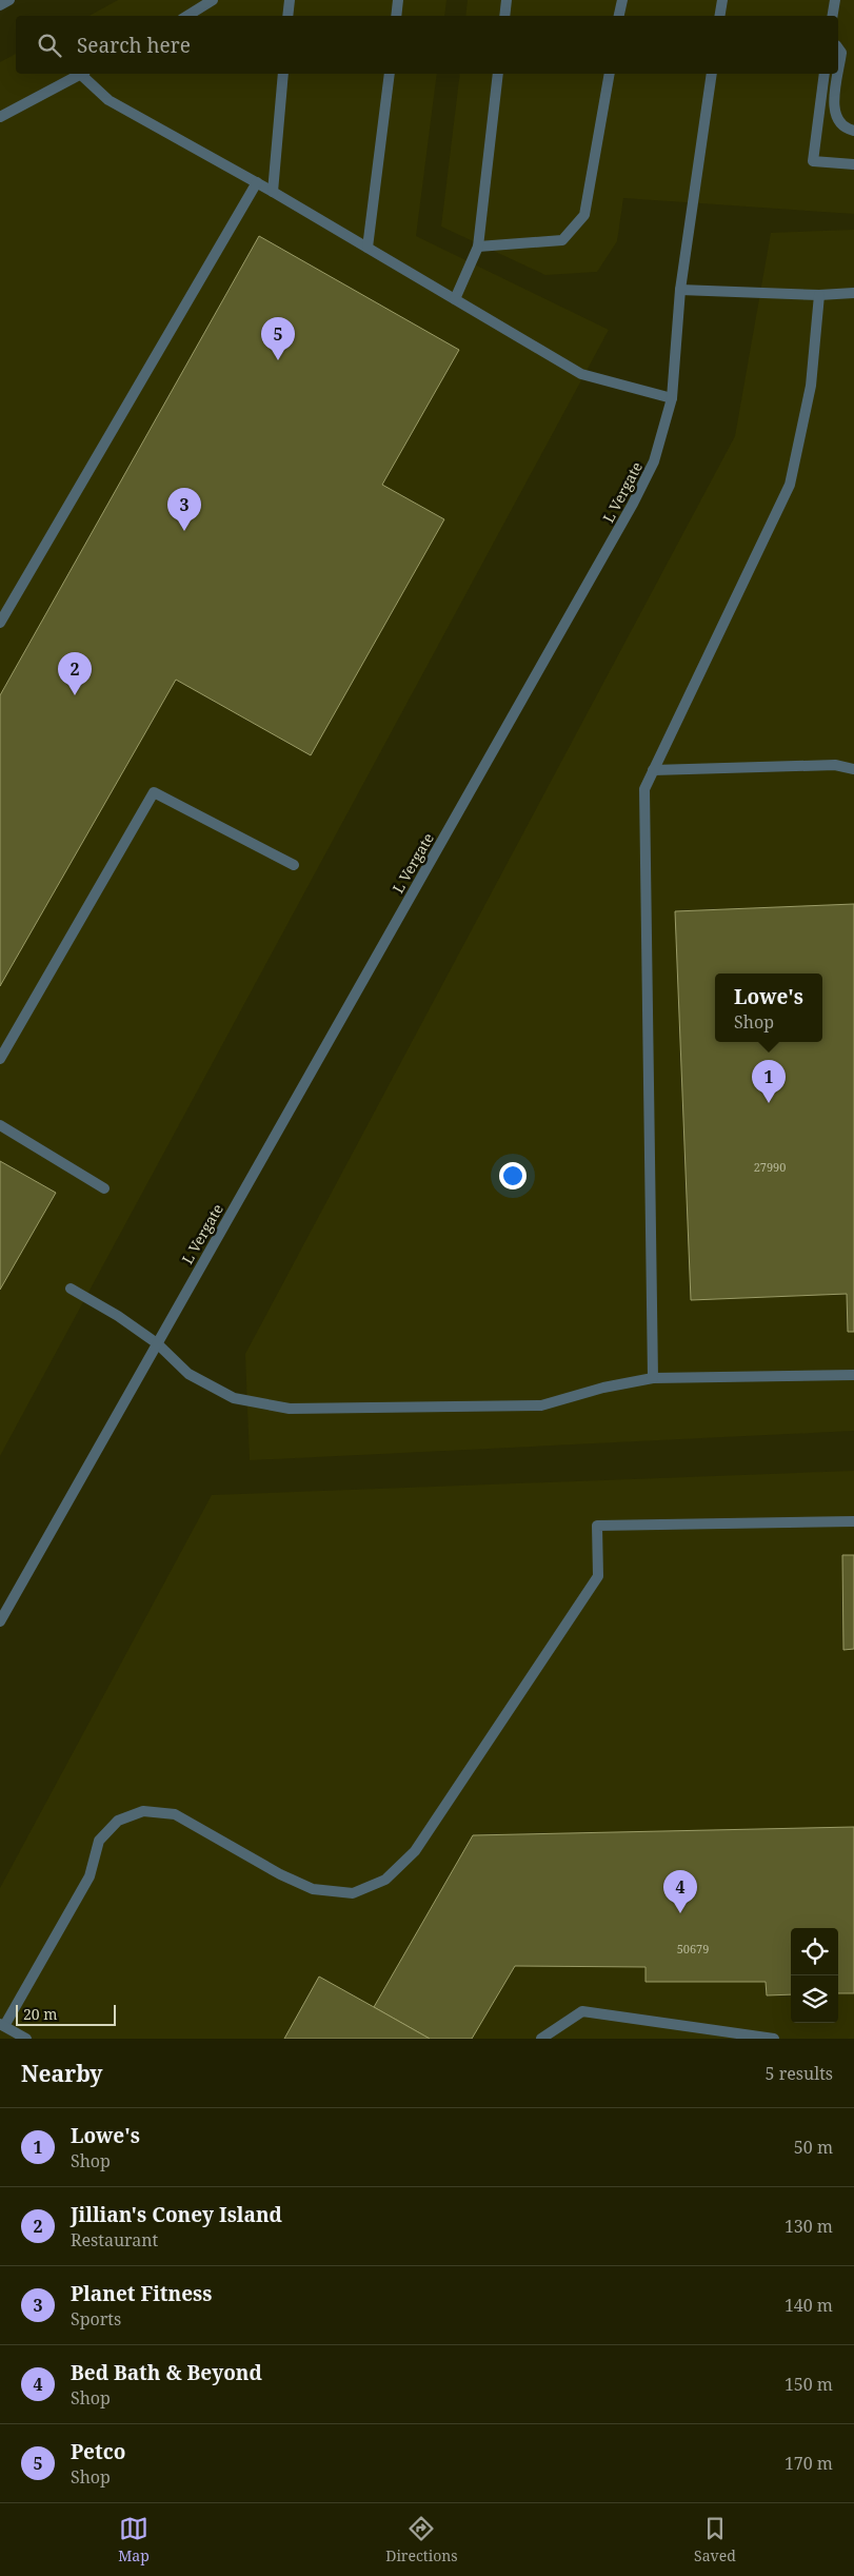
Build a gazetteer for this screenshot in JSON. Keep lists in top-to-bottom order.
{
  "streets": {
    "street": ["L Vergate"]
  },
  "house_numbers": ["27990", "50679"],
  "scale_bar": "20 m",
  "page": {
    "search": "Search here",
    "pins": [
      "5",
      "3",
      "2",
      "1",
      "4"
    ],
    "popup": ["Lowe's", "Shop"],
    "scale": "20 m",
    "heading": ["Nearby", "5 results"],
    "list": [
      {
        "mark": "1",
        "name": "Lowe's",
        "note": "Shop",
        "value": "50 m"
      },
      {
        "mark": "2",
        "name": "Jillian's Coney Island",
        "note": "Restaurant",
        "value": "130 m"
      },
      {
        "mark": "3",
        "name": "Planet Fitness",
        "note": "Sports",
        "value": "140 m"
      },
      {
        "mark": "4",
        "name": "Bed Bath & Beyond",
        "note": "Shop",
        "value": "150 m"
      },
      {
        "mark": "5",
        "name": "Petco",
        "note": "Shop",
        "value": "170 m"
      }
    ],
    "nav": ["Map", "Directions", "Saved"]
  }
}
